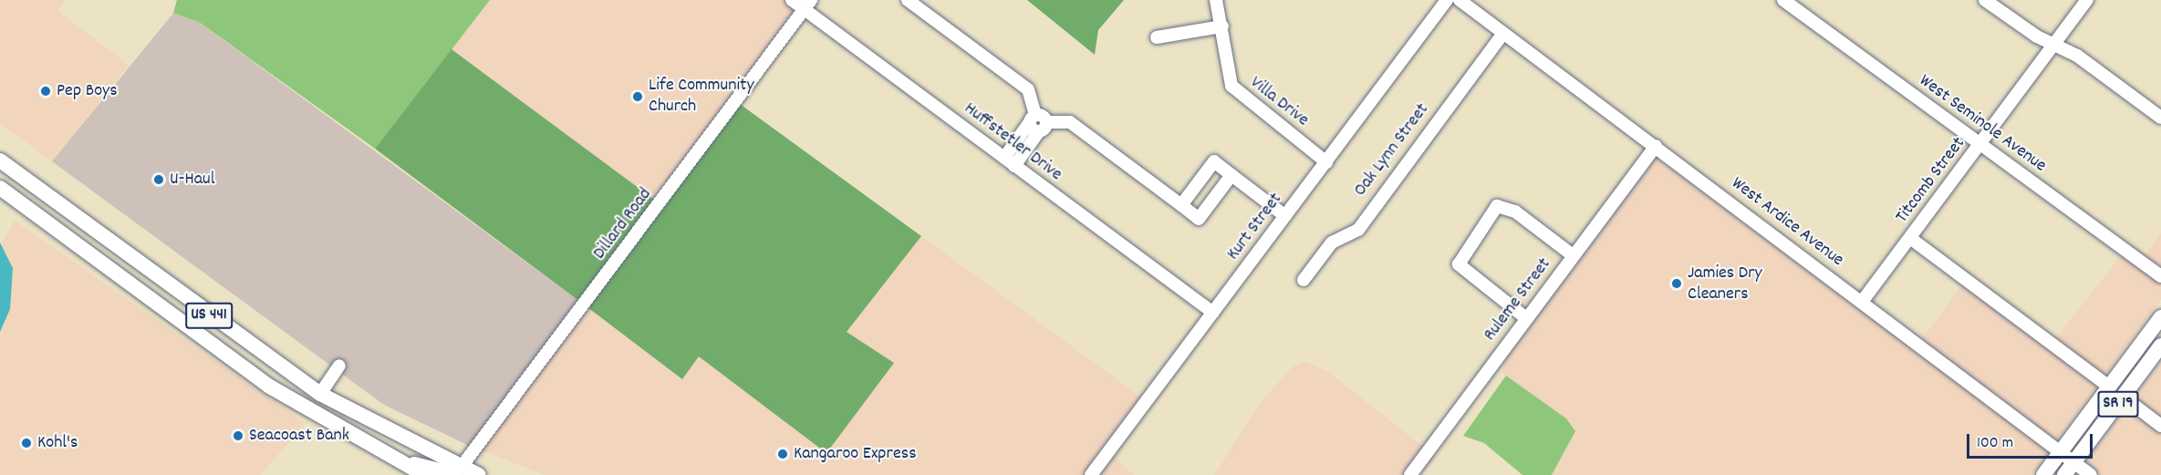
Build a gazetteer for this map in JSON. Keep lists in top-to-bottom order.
{
  "streets": {
    "main road": ["US 441", "SR 19"],
    "street": [
      "Villa Drive",
      "West Seminole Avenue",
      "Huffstetler Drive",
      "Oak Lynn Street",
      "Titcomb Street",
      "West Ardice Avenue",
      "Dillard Road",
      "Kurt Street",
      "Ruleme Street"
    ]
  },
  "crossings": [
    ["Villa Drive", "Kurt Street"],
    ["West Seminole Avenue", "Titcomb Street"],
    ["Huffstetler Drive", "Dillard Road"],
    ["Huffstetler Drive", "Kurt Street"],
    ["Oak Lynn Street", "West Ardice Avenue"],
    ["Titcomb Street", "West Ardice Avenue"],
    ["West Ardice Avenue", "Ruleme Street"],
    ["West Ardice Avenue", "SR 19"],
    ["Dillard Road", "US 441"]
  ],
  "places": [
    "Pep Boys",
    "Life Community Church",
    "U-Haul",
    "Jamies Dry Cleaners",
    "Seacoast Bank",
    "Kohl's",
    "Kangaroo Express"
  ],
  "scale_bar": "100 m"
}
